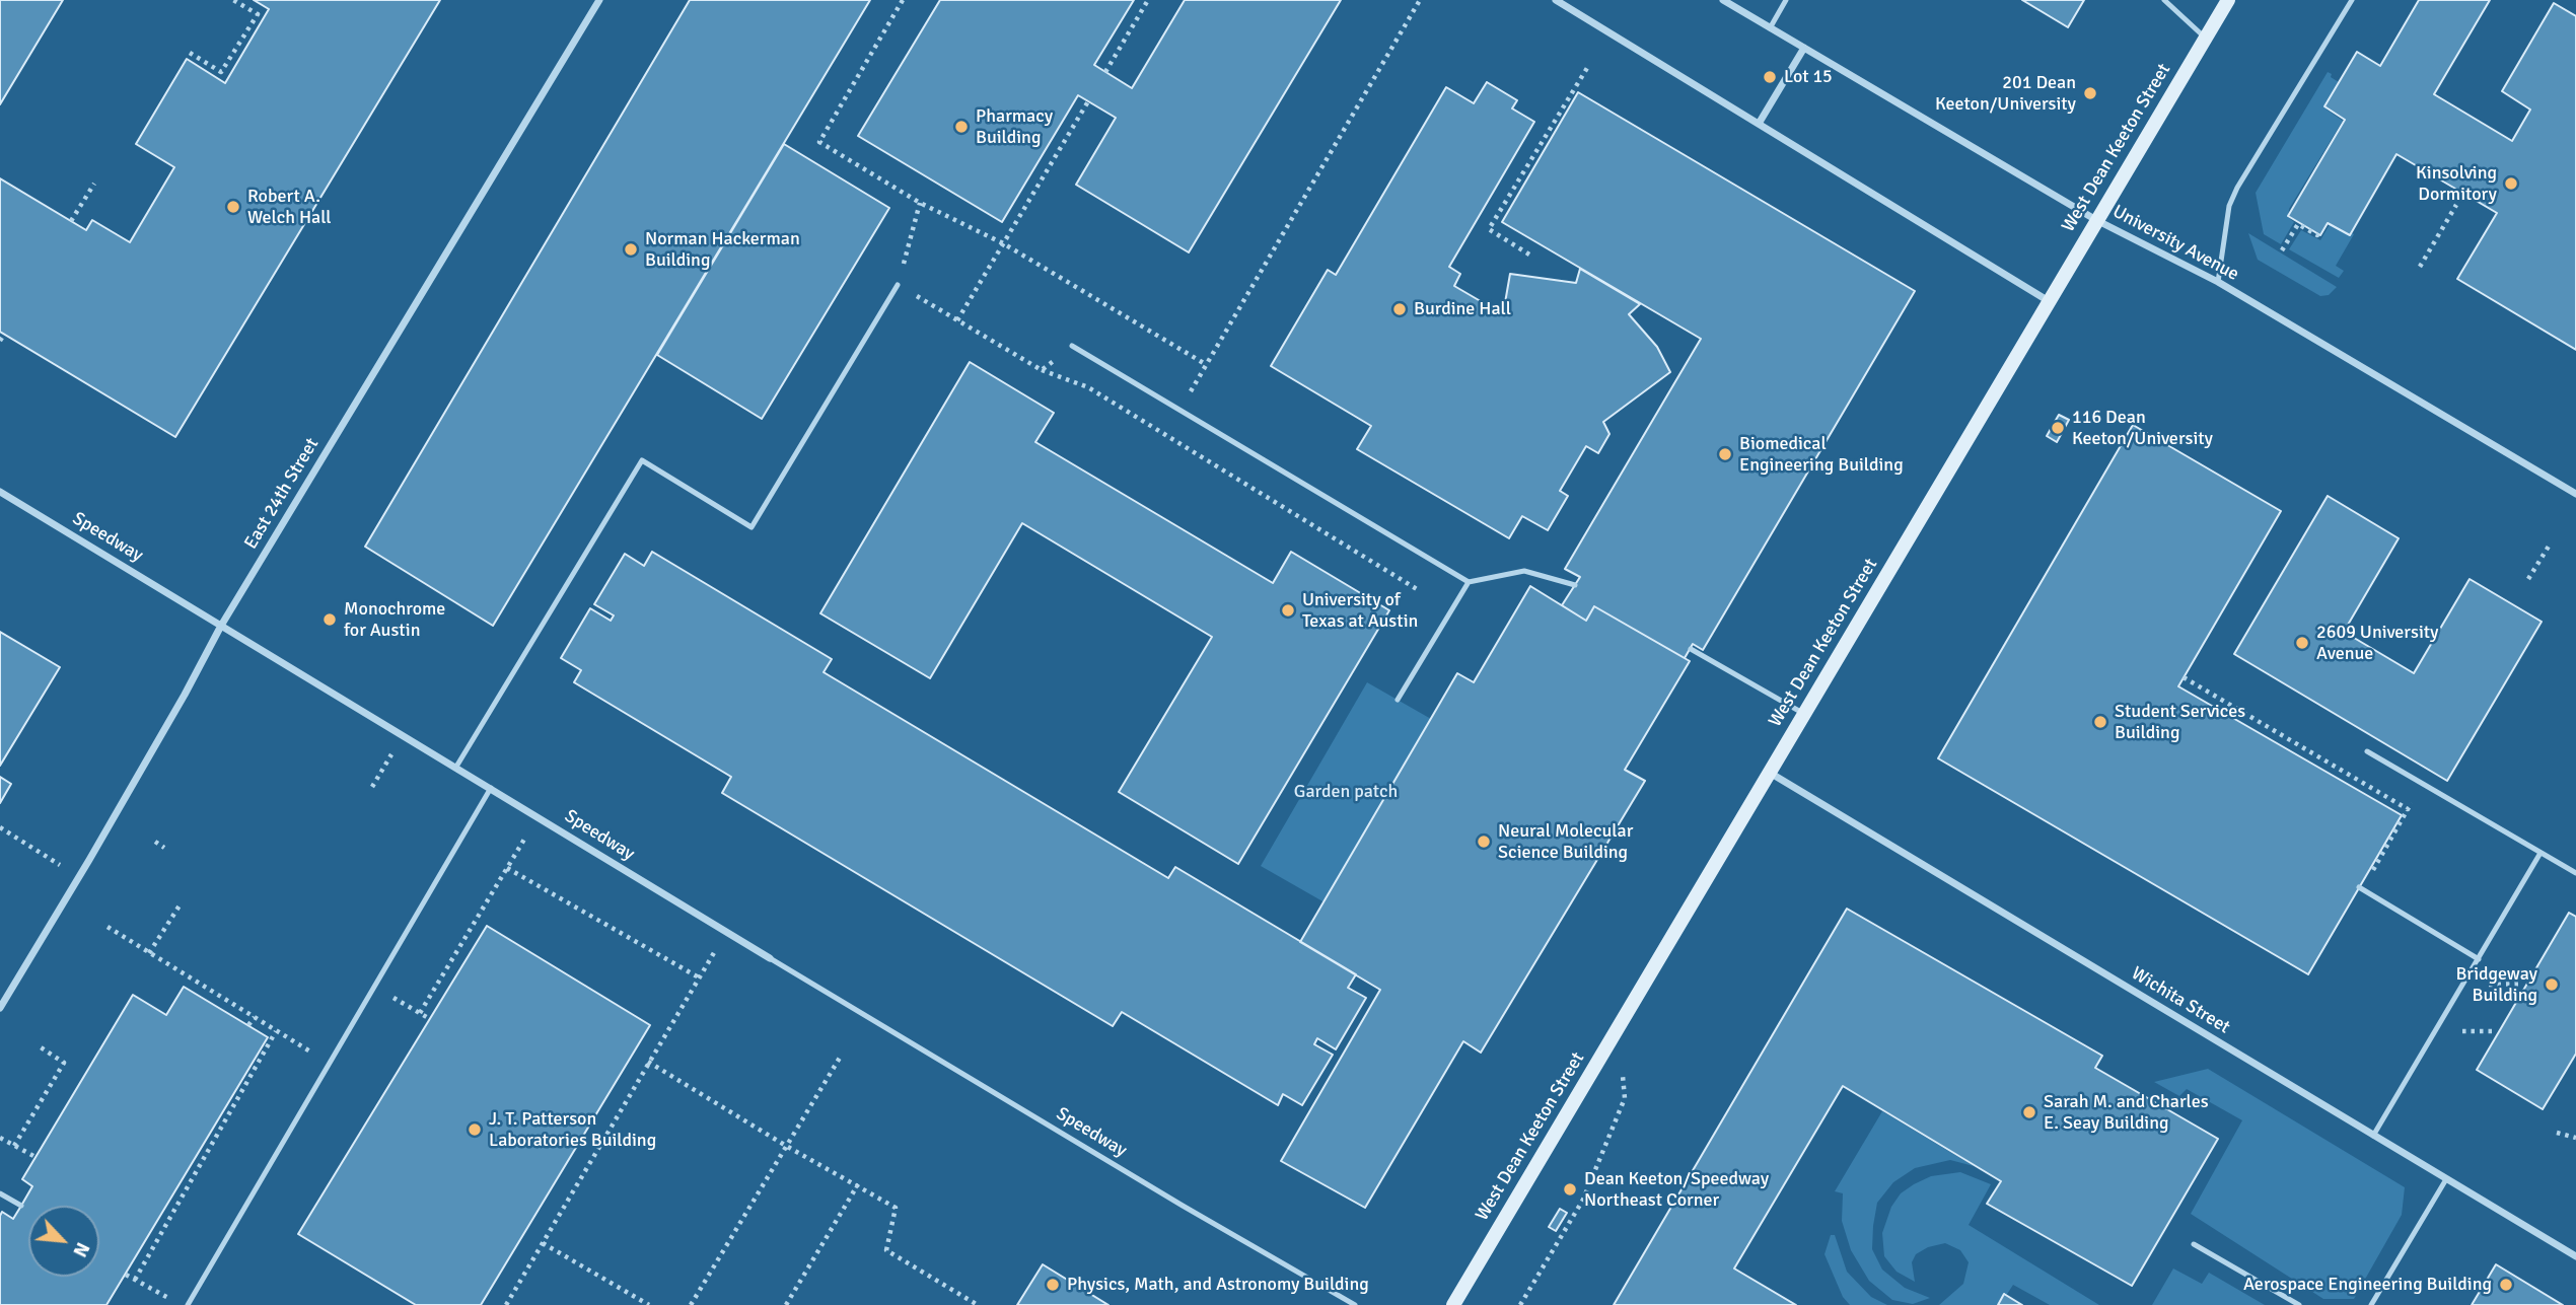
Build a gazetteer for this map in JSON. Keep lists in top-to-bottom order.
{
  "streets": {
    "main road": ["West Dean Keeton Street"],
    "street": [
      "University Avenue",
      "East 24th Street",
      "Speedway",
      "Wichita Street"
    ]
  },
  "crossings": [
    ["West Dean Keeton Street", "University Avenue"],
    ["West Dean Keeton Street", "Wichita Street"],
    ["East 24th Street", "Speedway"]
  ],
  "parks": ["Garden patch"],
  "places": [
    "Lot 15",
    "201 Dean Keeton/University",
    "Pharmacy Building",
    "Kinsolving Dormitory",
    "Robert A. Welch Hall",
    "Norman Hackerman Building",
    "Burdine Hall",
    "116 Dean Keeton/University",
    "Biomedical Engineering Building",
    "University of Texas at Austin",
    "Monochrome for Austin",
    "2609 University Avenue",
    "Student Services Building",
    "Neural Molecular Science Building",
    "Bridgeway Building",
    "Sarah M. and Charles E. Seay Building",
    "J. T. Patterson Laboratories Building",
    "Dean Keeton/Speedway Northeast Corner",
    "Physics, Math, and Astronomy Building",
    "Aerospace Engineering Building"
  ],
  "north": "bottom right"
}
